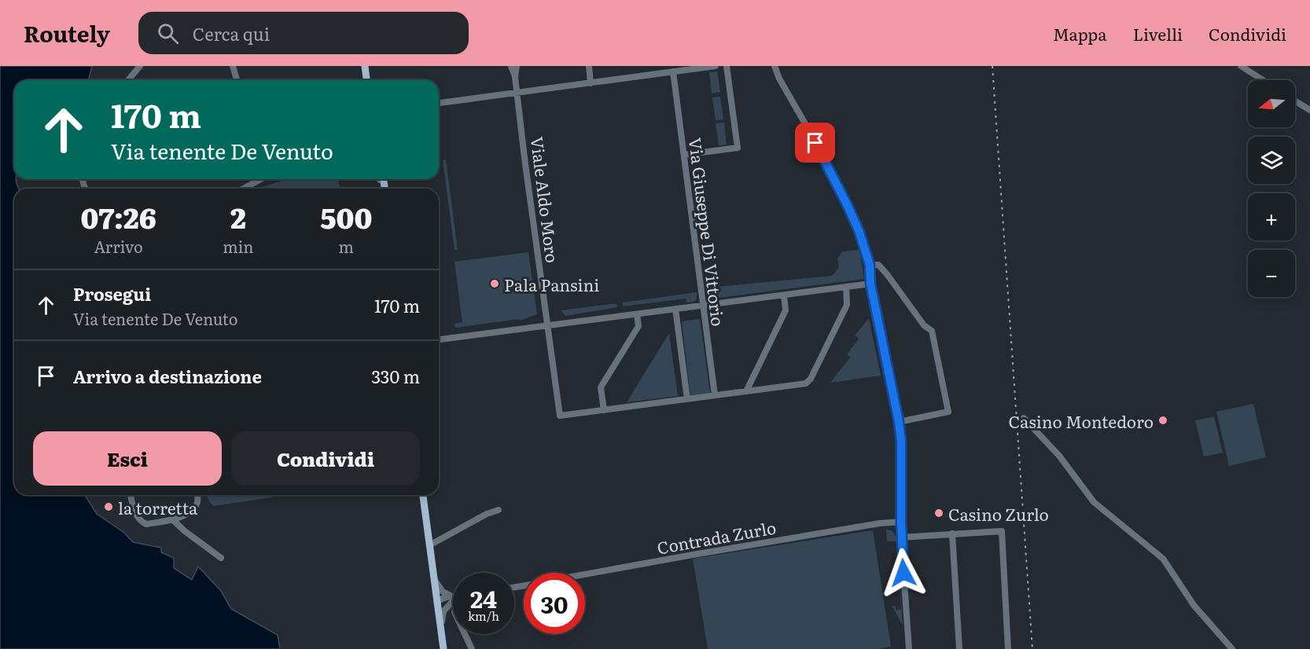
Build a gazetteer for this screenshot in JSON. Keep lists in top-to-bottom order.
{
  "streets": {
    "street": ["Viale Aldo Moro", "Via Giuseppe Di Vittorio", "Contrada Zurlo"]
  },
  "places": [
    "Pala Pansini",
    "Casino Montedoro",
    "la torretta",
    "Casino Zurlo"
  ],
  "north": "left",
  "page": {
    "header": "Routely",
    "search": "Cerca qui",
    "nav": ["Mappa", "Livelli", "Condividi"],
    "map_buttons": ["+", "−"],
    "turn": ["170 m", "Via tenente De Venuto"],
    "eta": [
      "07:26",
      "Arrivo",
      "2",
      "min",
      "500",
      "m"
    ],
    "list": [
      {
        "name": "Prosegui",
        "note": "Via tenente De Venuto",
        "value": "170 m"
      },
      {
        "name": "Arrivo a destinazione",
        "value": "330 m"
      }
    ],
    "buttons": ["Esci", "Condividi"],
    "speed": "24 km/h",
    "limit": "30"
  }
}
